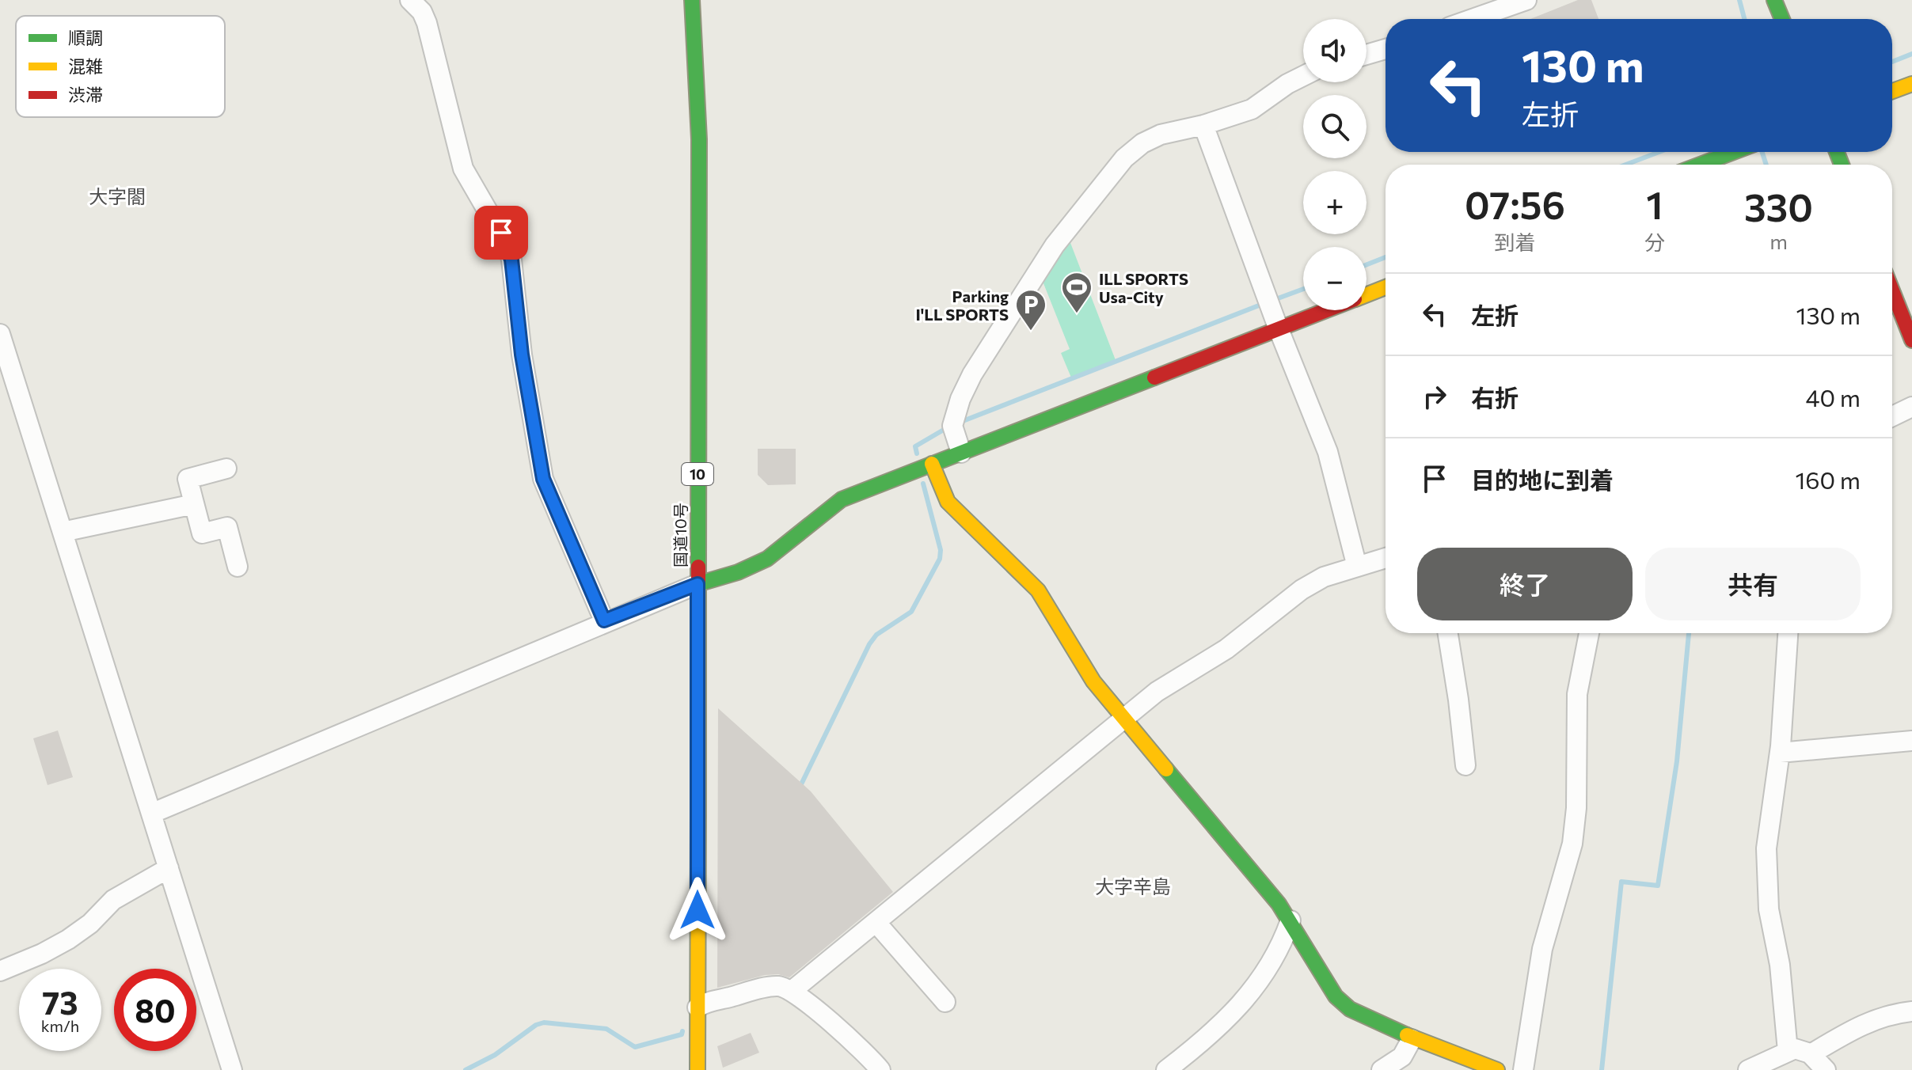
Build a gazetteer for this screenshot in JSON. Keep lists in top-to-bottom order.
{
  "streets": {
    "main road": ["10", "国道10号"]
  },
  "districts": ["大字閤", "大字辛島"],
  "places": {
    "sports": ["ILL SPORTS Usa-City"],
    "parking": ["Parking I'LL SPORTS"]
  },
  "legend": ["順調", "混雑", "渋滞"],
  "page": {
    "map_buttons": ["+", "−"],
    "turn": ["130 m", "左折"],
    "eta": [
      "07:56",
      "到着",
      "1",
      "分",
      "330",
      "m"
    ],
    "list": [
      {
        "name": "左折",
        "value": "130 m"
      },
      {
        "name": "右折",
        "value": "40 m"
      },
      {
        "name": "目的地に到着",
        "value": "160 m"
      }
    ],
    "buttons": ["終了", "共有"],
    "speed": "73 km/h",
    "limit": "80"
  }
}
